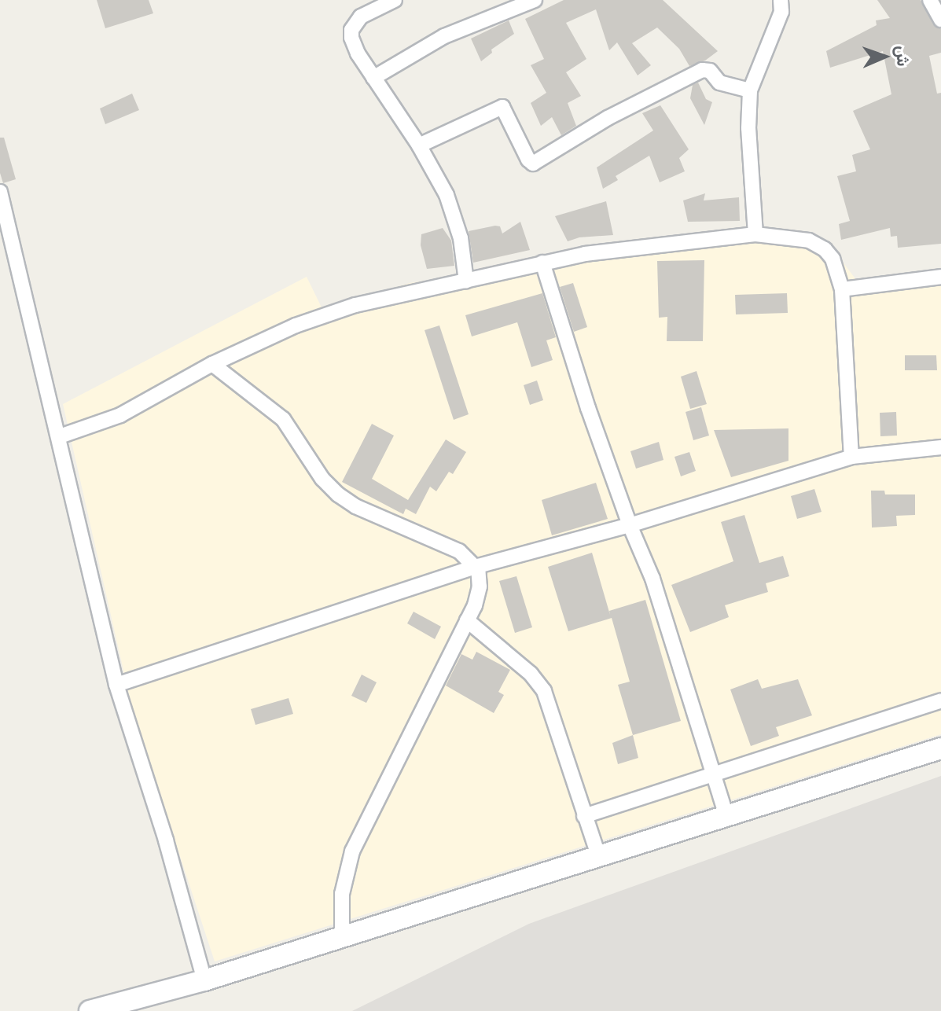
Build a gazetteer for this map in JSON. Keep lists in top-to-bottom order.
{
  "north": "right"
}
